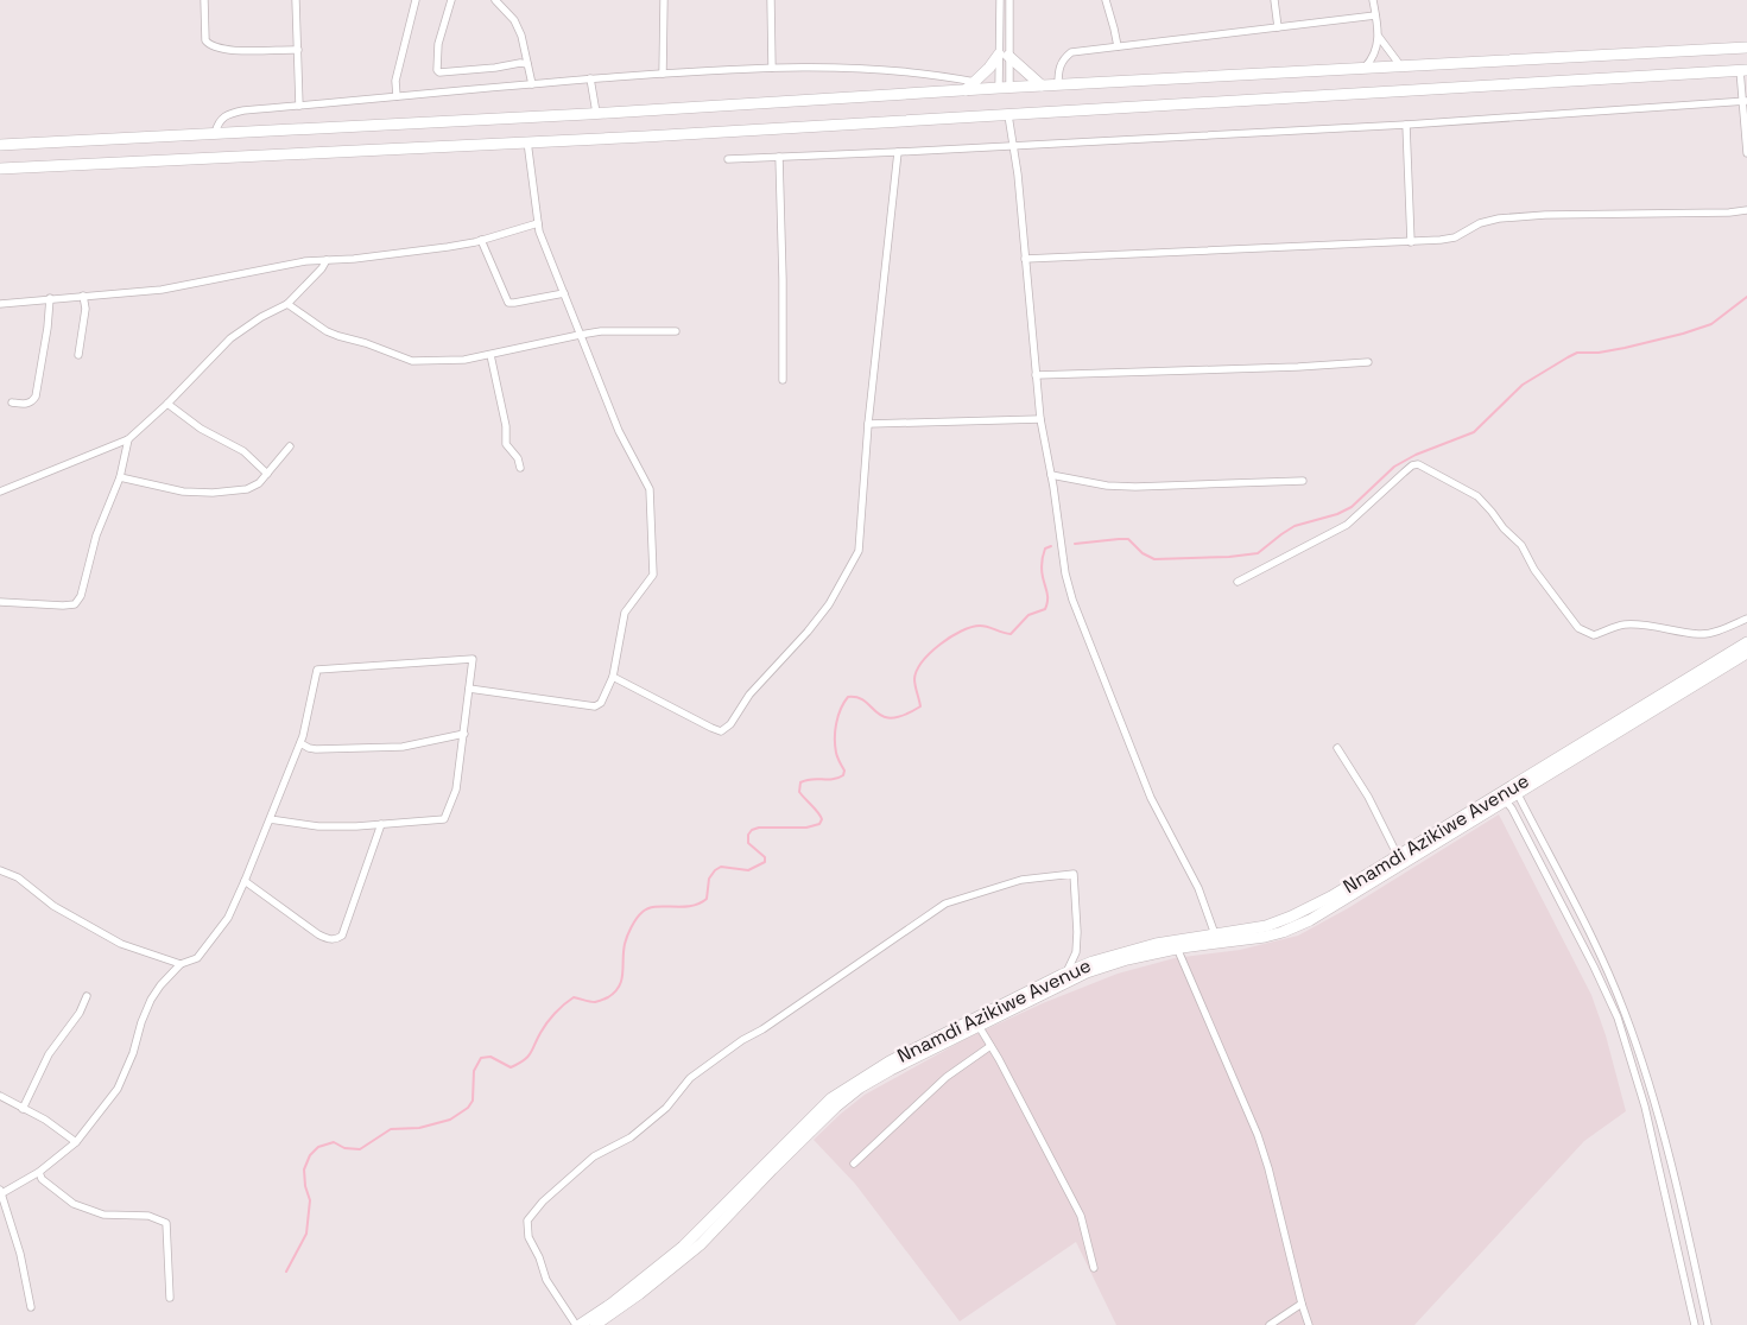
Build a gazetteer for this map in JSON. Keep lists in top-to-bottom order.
{
  "streets": {
    "main road": ["Nnamdi Azikiwe Avenue"]
  }
}
